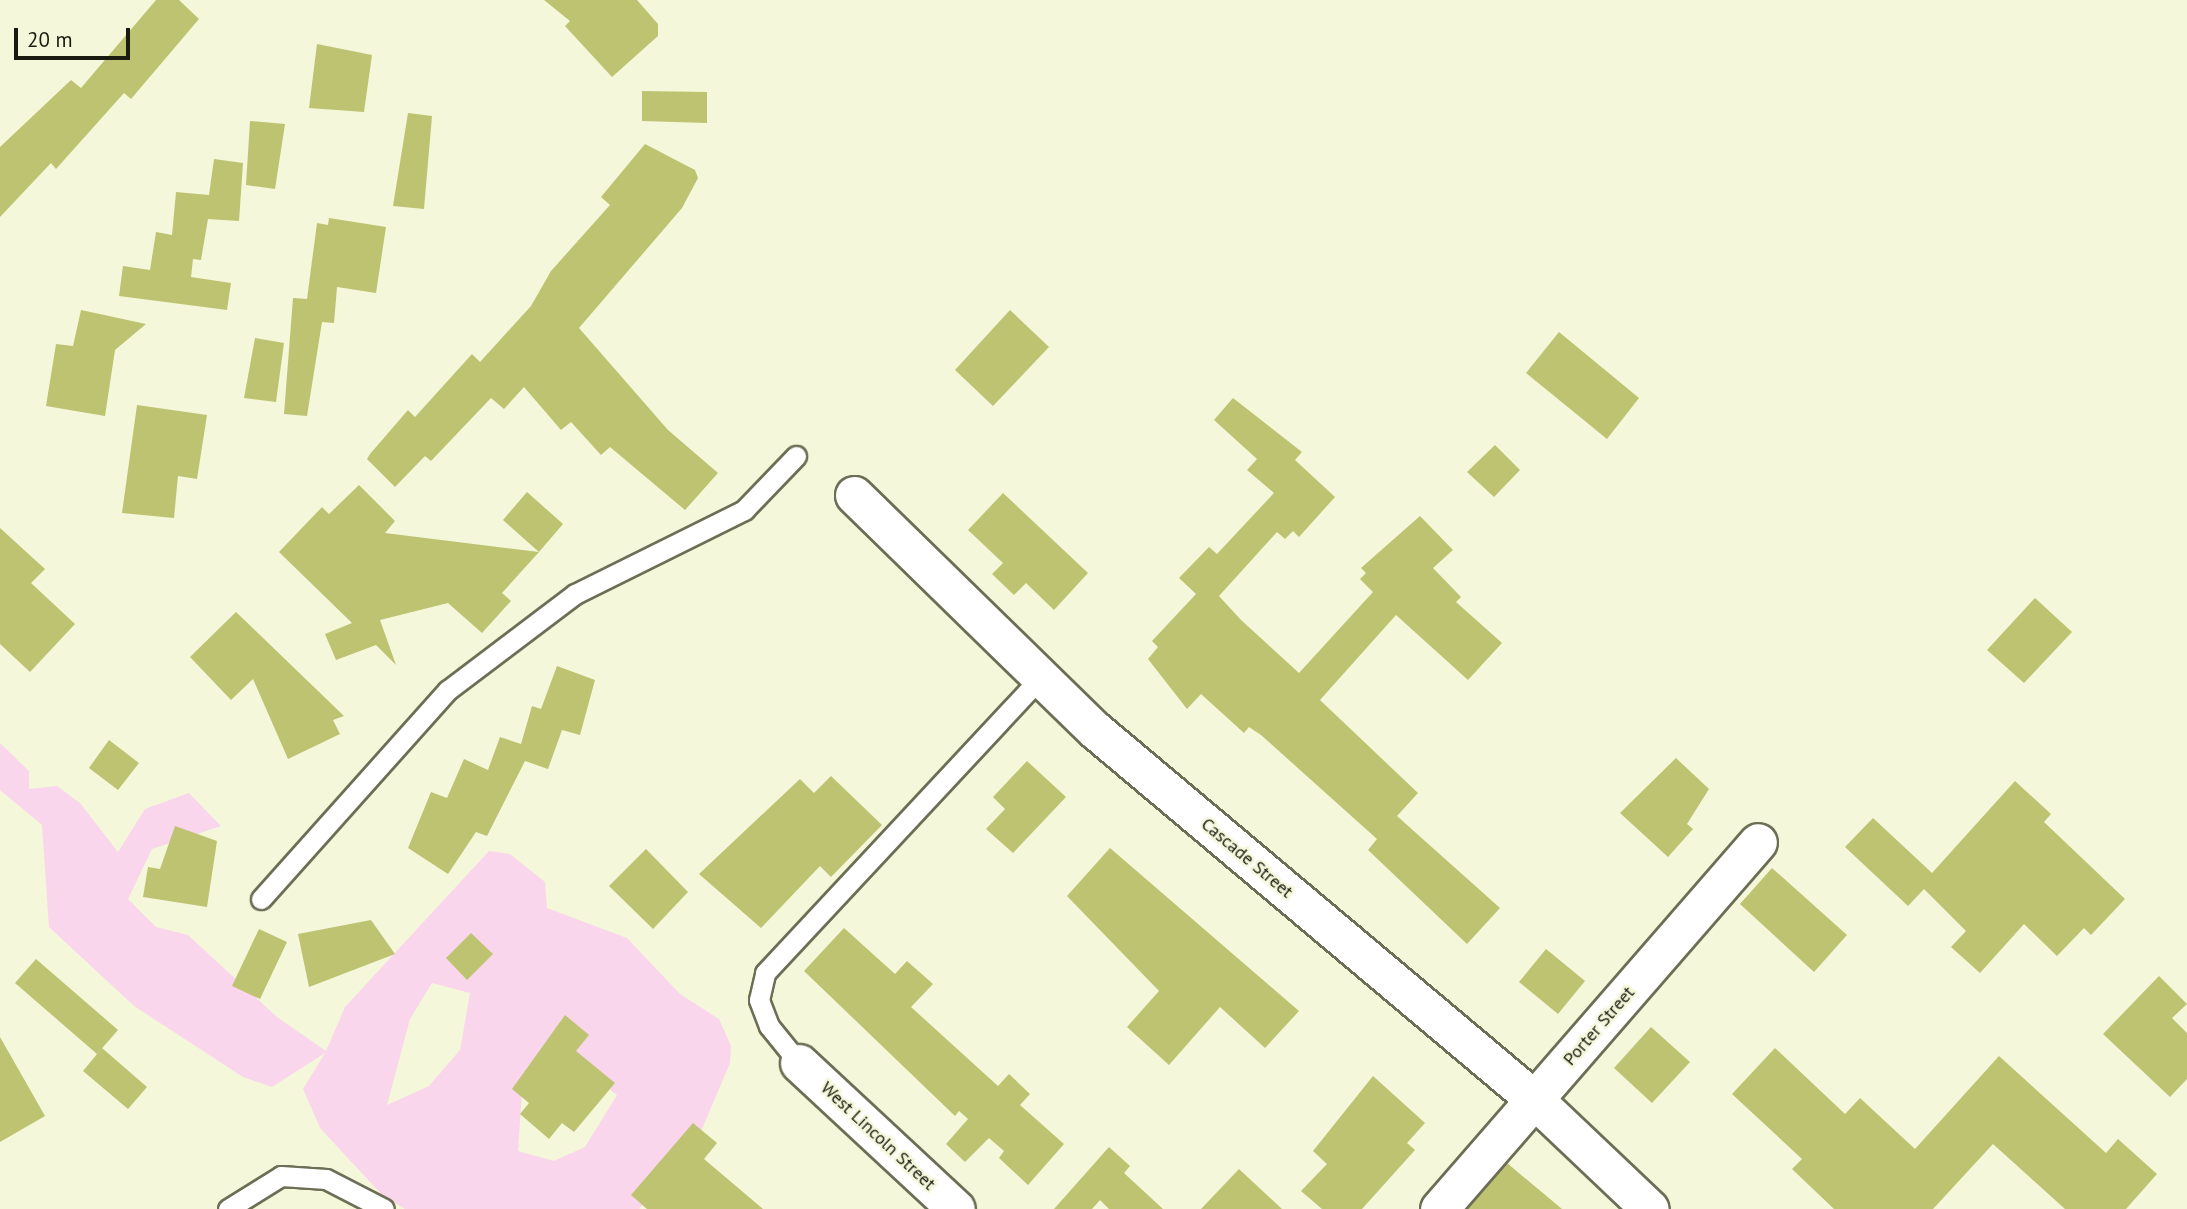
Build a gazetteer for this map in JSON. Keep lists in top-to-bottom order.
{
  "streets": {
    "street": ["Cascade Street", "Porter Street", "West Lincoln Street"]
  },
  "crossings": [
    ["Cascade Street", "Porter Street"]
  ],
  "scale_bar": "20 m"
}
